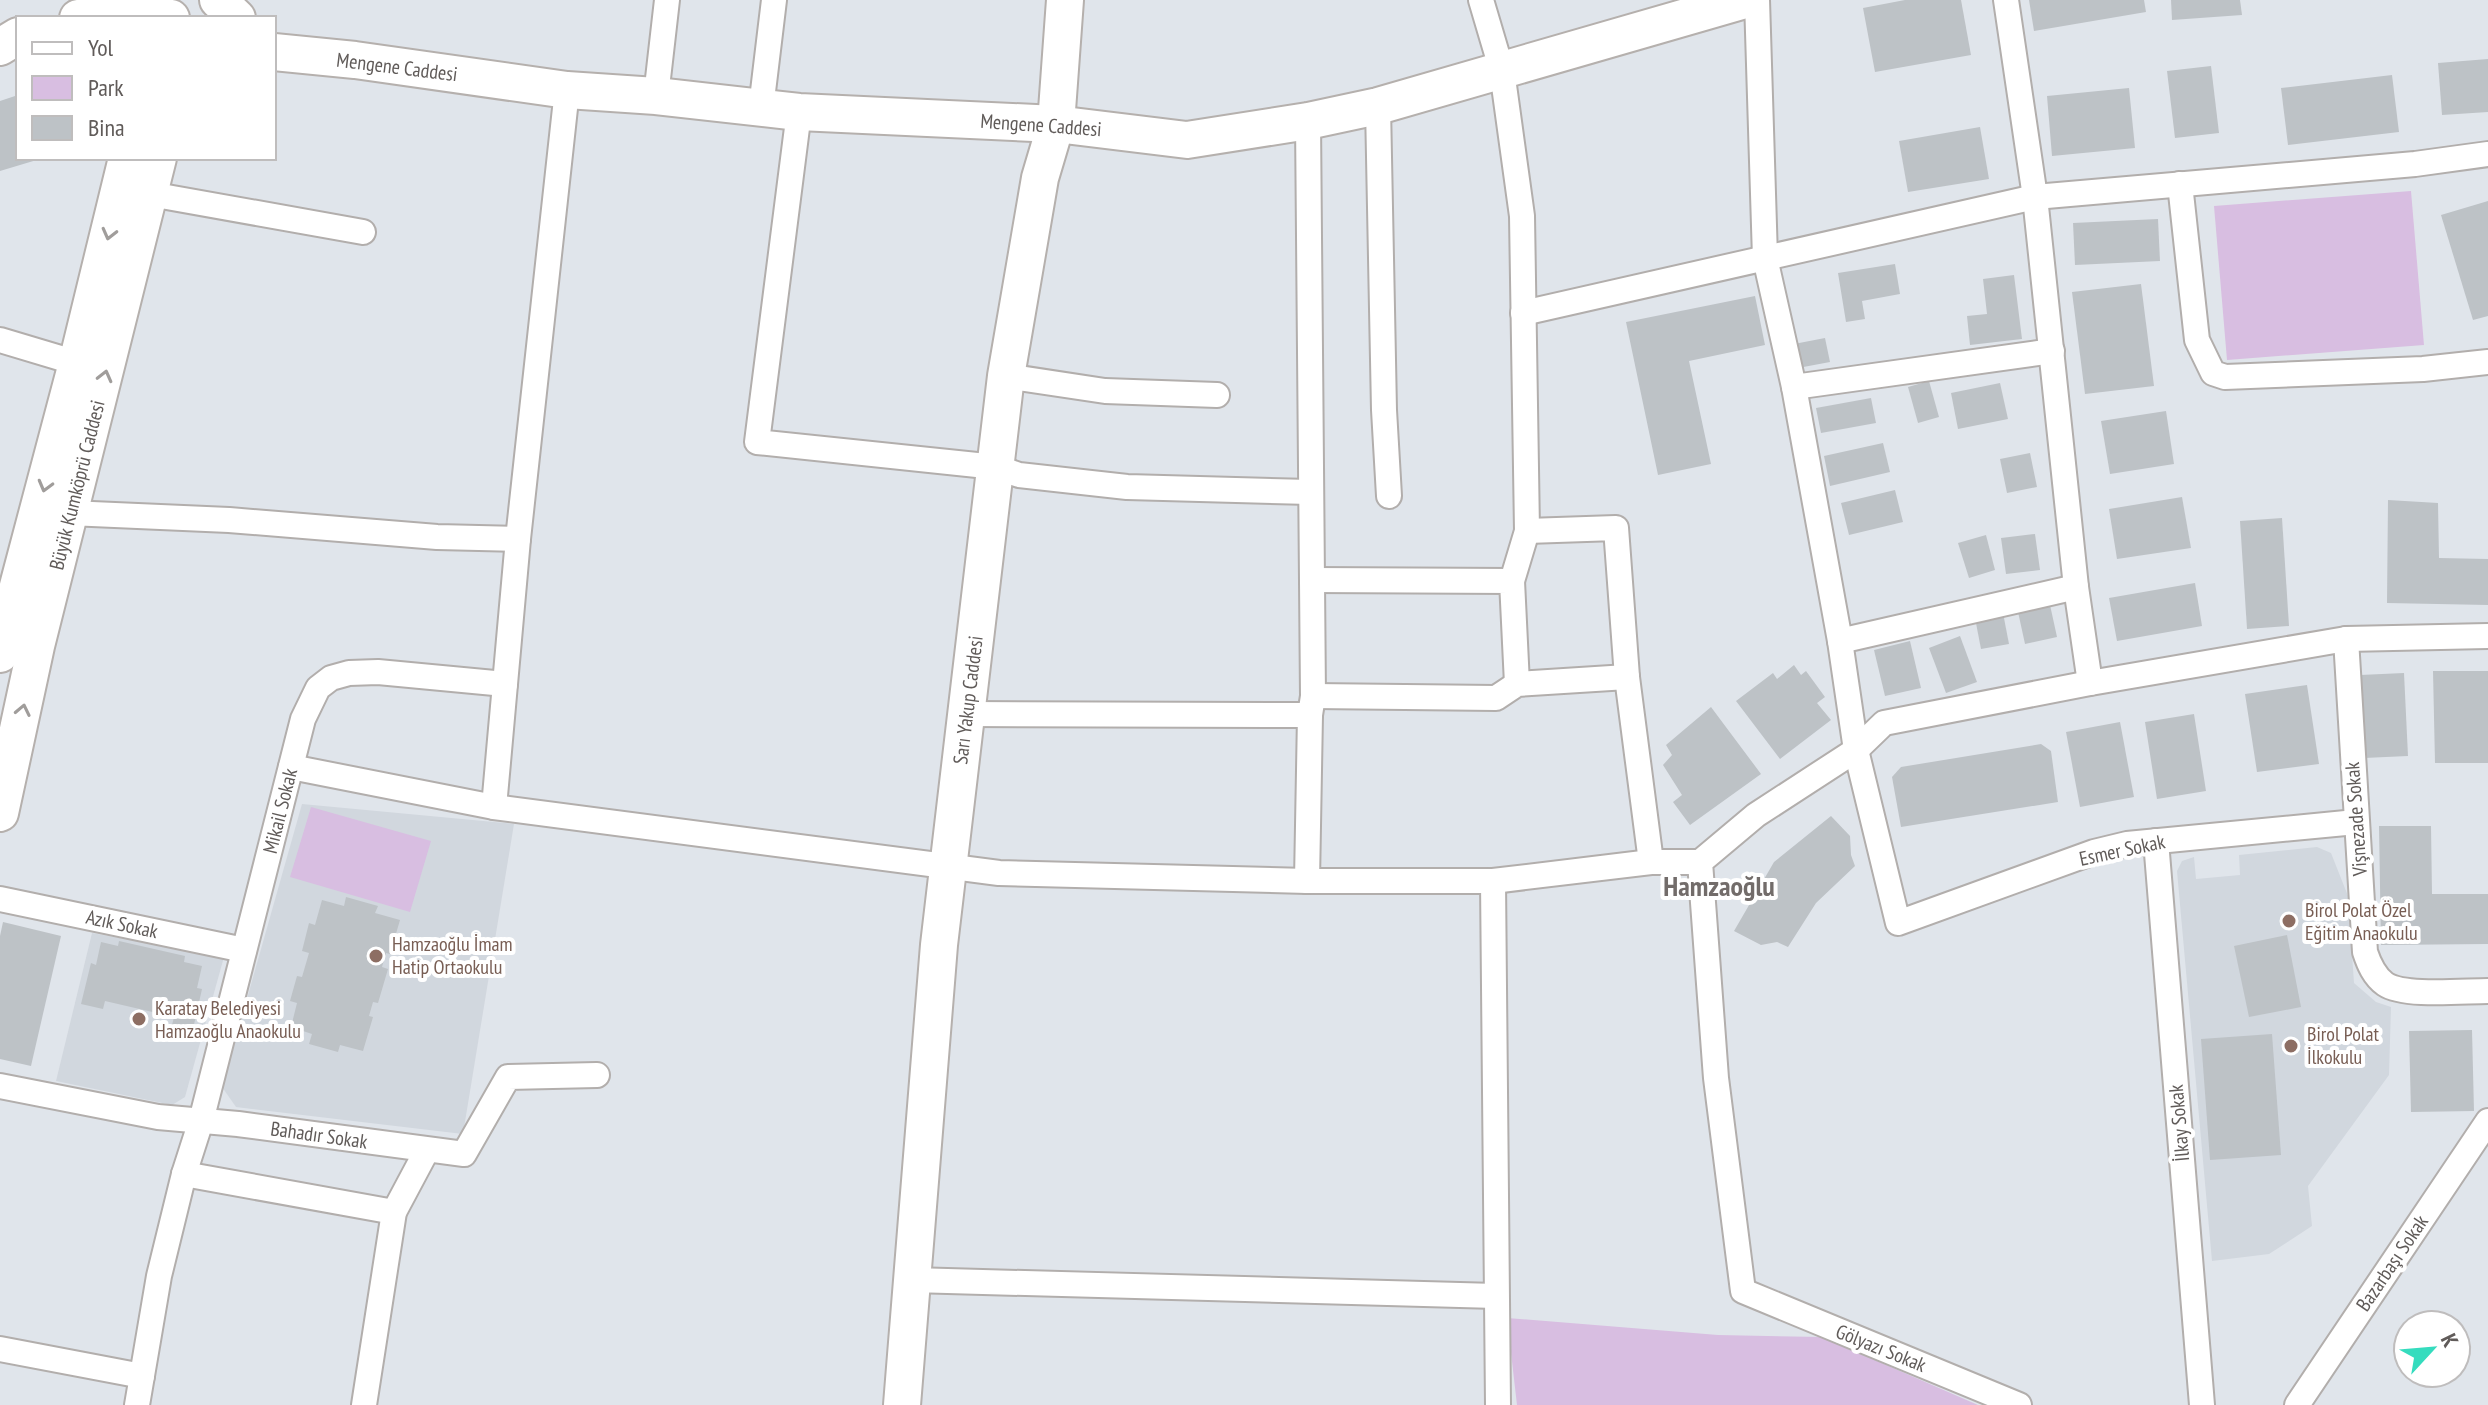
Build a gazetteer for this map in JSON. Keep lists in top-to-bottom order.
{
  "streets": {
    "street": [
      "Mengene Caddesi",
      "Büyük Kumköprü Caddesi",
      "Sarı Yakup Caddesi",
      "Mikail Sokak",
      "Vişnezade Sokak",
      "Esmer Sokak",
      "Azık Sokak",
      "İlkay Sokak",
      "Bahadır Sokak",
      "Bazarbaşı Sokak",
      "Gölyazı Sokak"
    ]
  },
  "crossings": [
    ["Mengene Caddesi", "Sarı Yakup Caddesi"],
    ["Mikail Sokak", "Azık Sokak"],
    ["Mikail Sokak", "Bahadır Sokak"],
    ["Vişnezade Sokak", "Esmer Sokak"],
    ["Esmer Sokak", "İlkay Sokak"]
  ],
  "districts": ["Hamzaoğlu"],
  "places": [
    "Birol Polat Özel Eğitim Anaokulu",
    "Hamzaoğlu İmam Hatip Ortaokulu",
    "Karatay Belediyesi Hamzaoğlu Anaokulu",
    "Birol Polat İlkokulu"
  ],
  "legend": ["Yol", "Park", "Bina"],
  "north": "top right"
}
